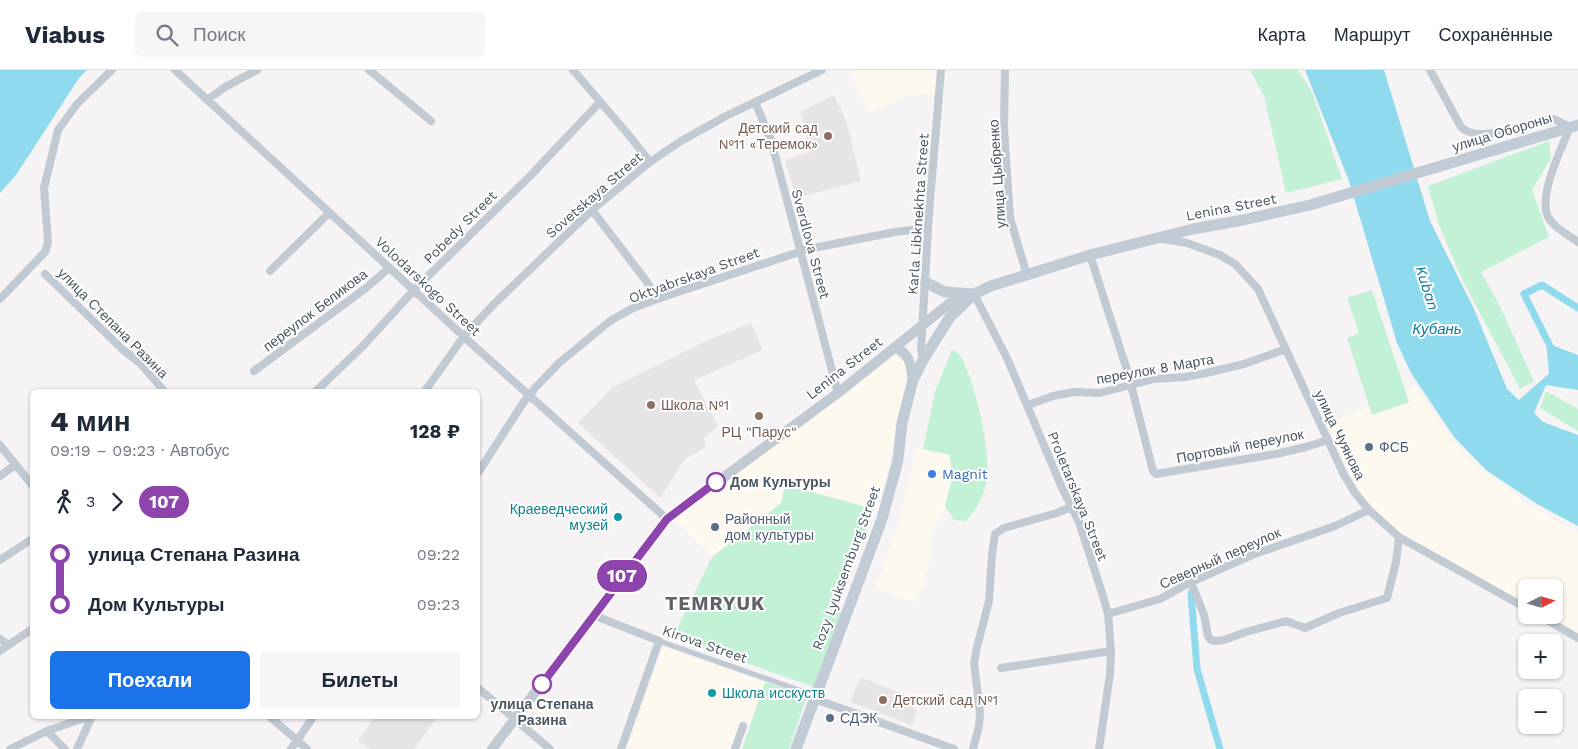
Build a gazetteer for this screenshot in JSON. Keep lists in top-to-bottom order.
{
  "streets": {
    "main road": ["улица Обороны", "Lenina Street", "Rozy Lyuksemburg Street"],
    "street": [
      "улица Цыбренко",
      "Sovetskaya Street",
      "Karla Libknekhta Street",
      "Pobedy Street",
      "Sverdlova Street",
      "Oktyabrskaya Street",
      "Volodarskogo Street",
      "переулок Беликова",
      "улица Степана Разина",
      "переулок 8 Марта",
      "улица Чуянова",
      "Портовый переулок",
      "Proletarskaya Street",
      "Северный переулок",
      "Kirova Street"
    ]
  },
  "crossings": [
    ["улица Обороны", "Lenina Street"],
    ["улица Цыбренко", "Lenina Street"],
    ["Sovetskaya Street", "Sverdlova Street"],
    ["Sovetskaya Street", "Volodarskogo Street"],
    ["Lenina Street", "Karla Libknekhta Street"],
    ["Lenina Street", "Sverdlova Street"],
    ["Lenina Street", "Volodarskogo Street"],
    ["Lenina Street", "улица Чуянова"],
    ["Lenina Street", "Proletarskaya Street"],
    ["Lenina Street", "Rozy Lyuksemburg Street"],
    ["Lenina Street", "Kirova Street"],
    ["Karla Libknekhta Street", "Oktyabrskaya Street"],
    ["Karla Libknekhta Street", "Rozy Lyuksemburg Street"],
    ["Pobedy Street", "Volodarskogo Street"],
    ["Sverdlova Street", "Oktyabrskaya Street"],
    ["Oktyabrskaya Street", "Volodarskogo Street"],
    ["Volodarskogo Street", "переулок Беликова"],
    ["переулок 8 Марта", "улица Чуянова"],
    ["переулок 8 Марта", "Портовый переулок"],
    ["переулок 8 Марта", "Proletarskaya Street"],
    ["улица Чуянова", "Портовый переулок"],
    ["улица Чуянова", "Северный переулок"],
    ["Proletarskaya Street", "Северный переулок"],
    ["Proletarskaya Street", "Rozy Lyuksemburg Street"],
    ["Rozy Lyuksemburg Street", "Kirova Street"]
  ],
  "districts": ["TEMRYUK"],
  "water": ["Kuban", "Кубань"],
  "places": [
    "Детский сад №11 «Теремок»",
    "Школа №1",
    "РЦ \"Парус\"",
    "ФСБ",
    "Magnit",
    "Дом Культуры",
    "Краеведческий музей",
    "Районный дом культуры",
    "улица Степана Разина",
    "Школа исскуств",
    "Детский сад №1",
    "СДЭК"
  ],
  "lines": ["bus line 107"],
  "north": "right",
  "page": {
    "header": "Viabus",
    "search": "Поиск",
    "nav": ["Карта", "Маршрут", "Сохранённые"],
    "on_map": "107",
    "heading": ["4 мин", "09:19 – 09:23 · Автобус", "128 ₽"],
    "legs": ["3", "107"],
    "list": [
      {
        "name": "улица Степана Разина",
        "value": "09:22"
      },
      {
        "name": "Дом Культуры",
        "value": "09:23"
      }
    ],
    "map_buttons": ["+", "−"],
    "buttons": ["Поехали", "Билеты"]
  }
}
